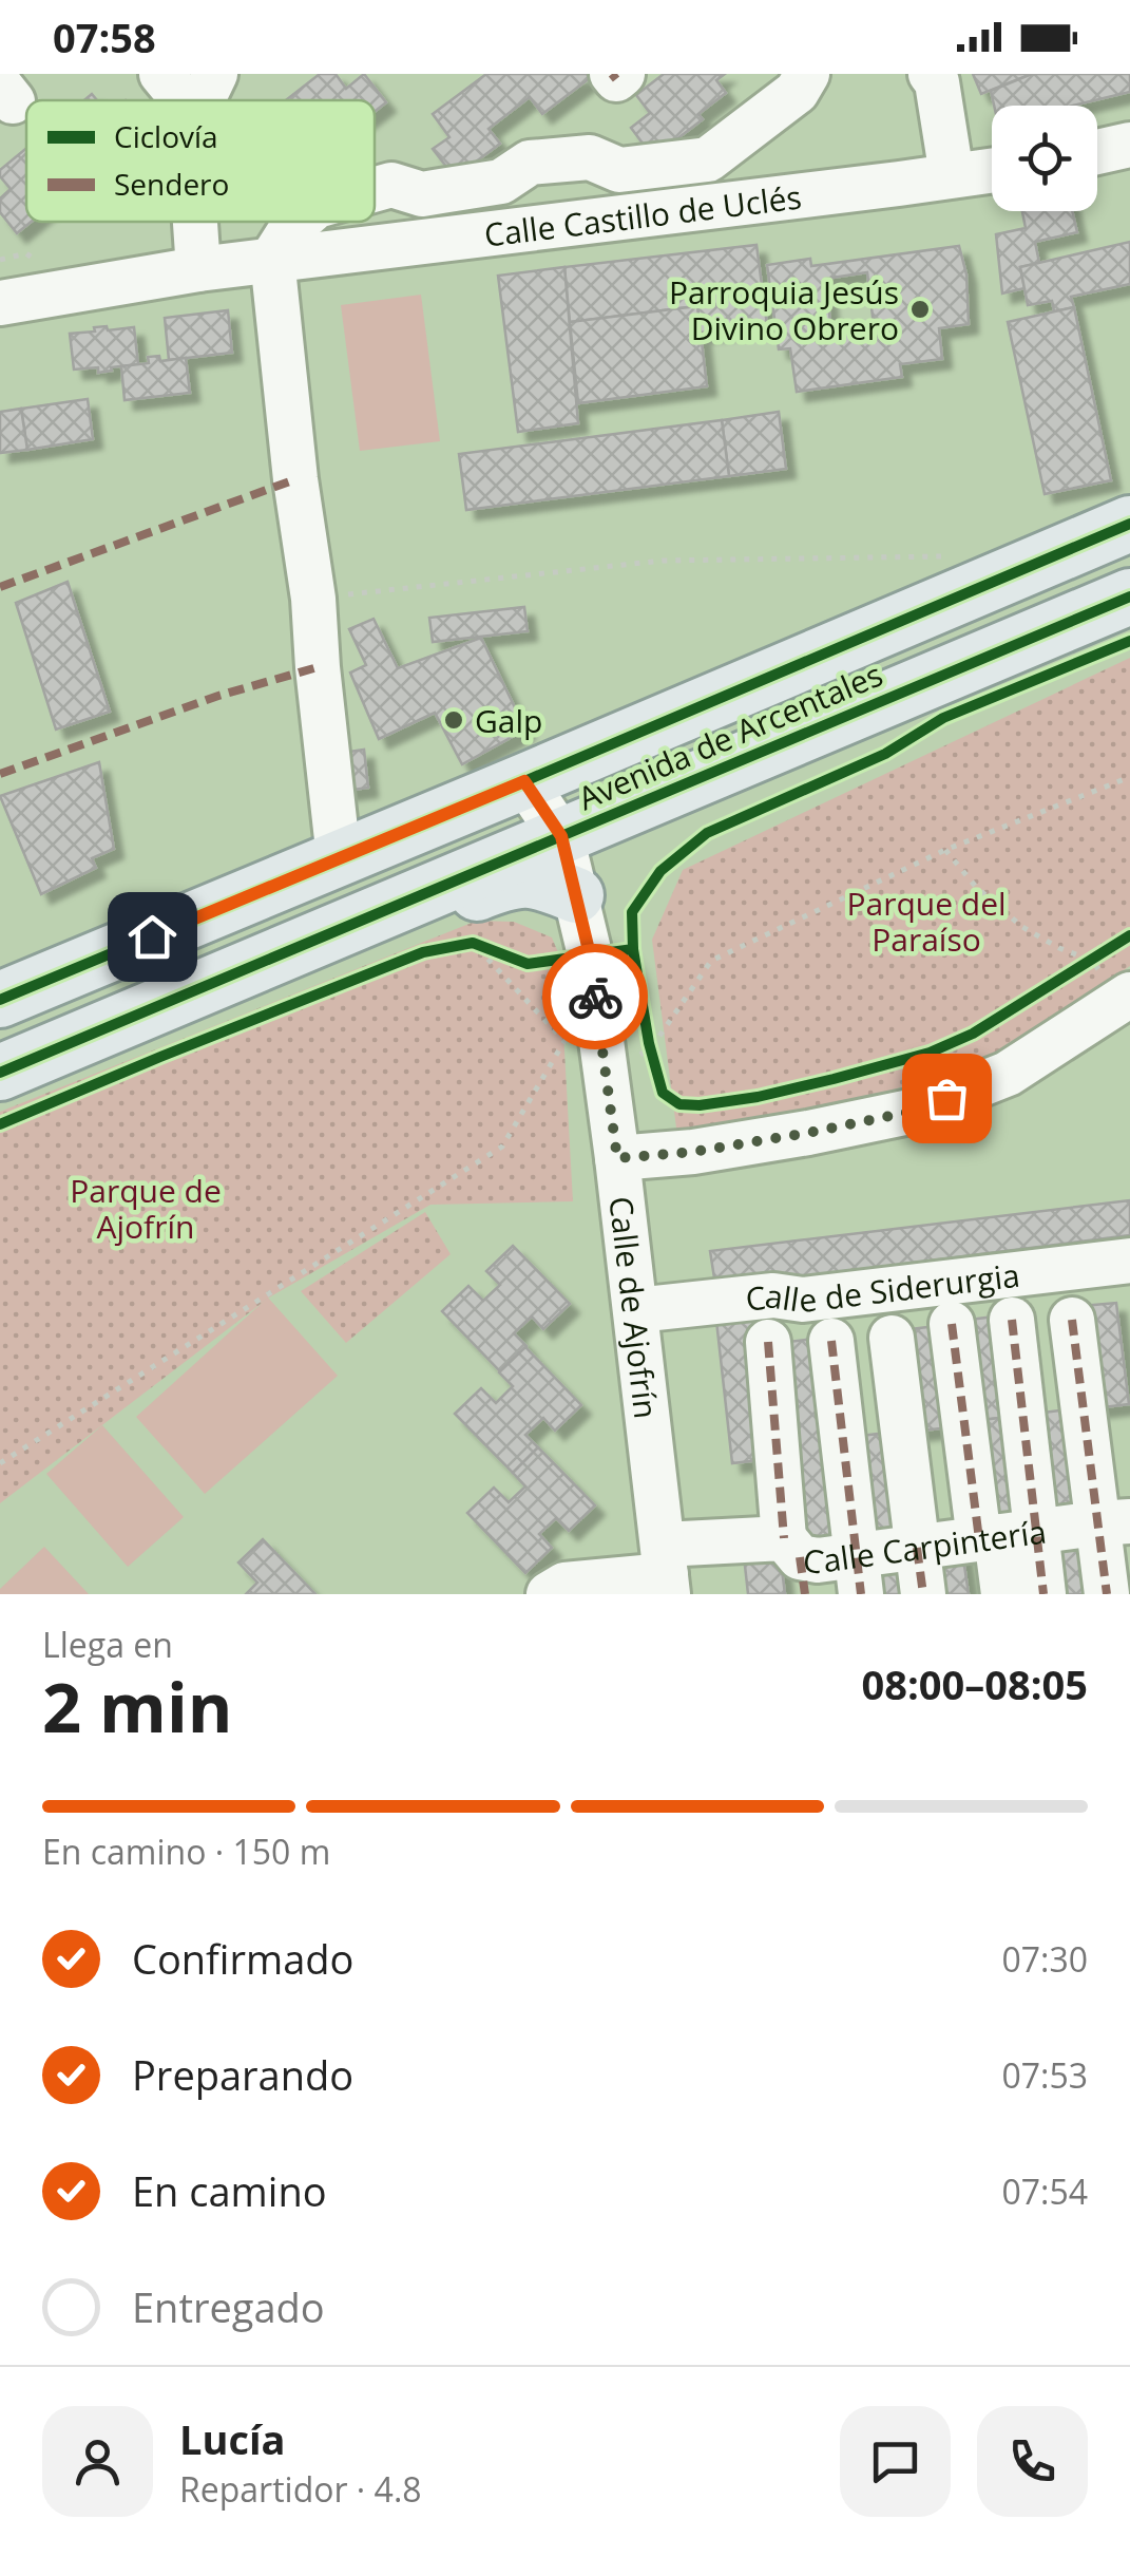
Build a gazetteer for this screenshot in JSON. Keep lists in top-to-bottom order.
{
  "streets": {
    "main road": ["Avenida de Arcentales"],
    "street": [
      "Calle Castillo de Uclés",
      "Calle de Siderurgia",
      "Calle de Ajofrín",
      "Calle Carpintería"
    ]
  },
  "crossings": [
    ["Avenida de Arcentales", "Calle de Ajofrín"],
    ["Calle de Siderurgia", "Calle de Ajofrín"],
    ["Calle de Ajofrín", "Calle Carpintería"]
  ],
  "parks": ["Parque del Paraíso", "Parque de Ajofrín"],
  "places": ["Parroquia Jesús Divino Obrero", "Galp"],
  "legend": ["Ciclovía", "Sendero"],
  "page": {
    "status": "07:58",
    "heading": ["2 min", "Llega en", "08:00–08:05"],
    "panel": ["Lucía", "Repartidor · 4.8"],
    "bar": "En camino · 150 m",
    "list": [
      ["Confirmado", "07:30"],
      ["Preparando", "07:53"],
      ["En camino", "07:54"],
      "Entregado"
    ]
  }
}
